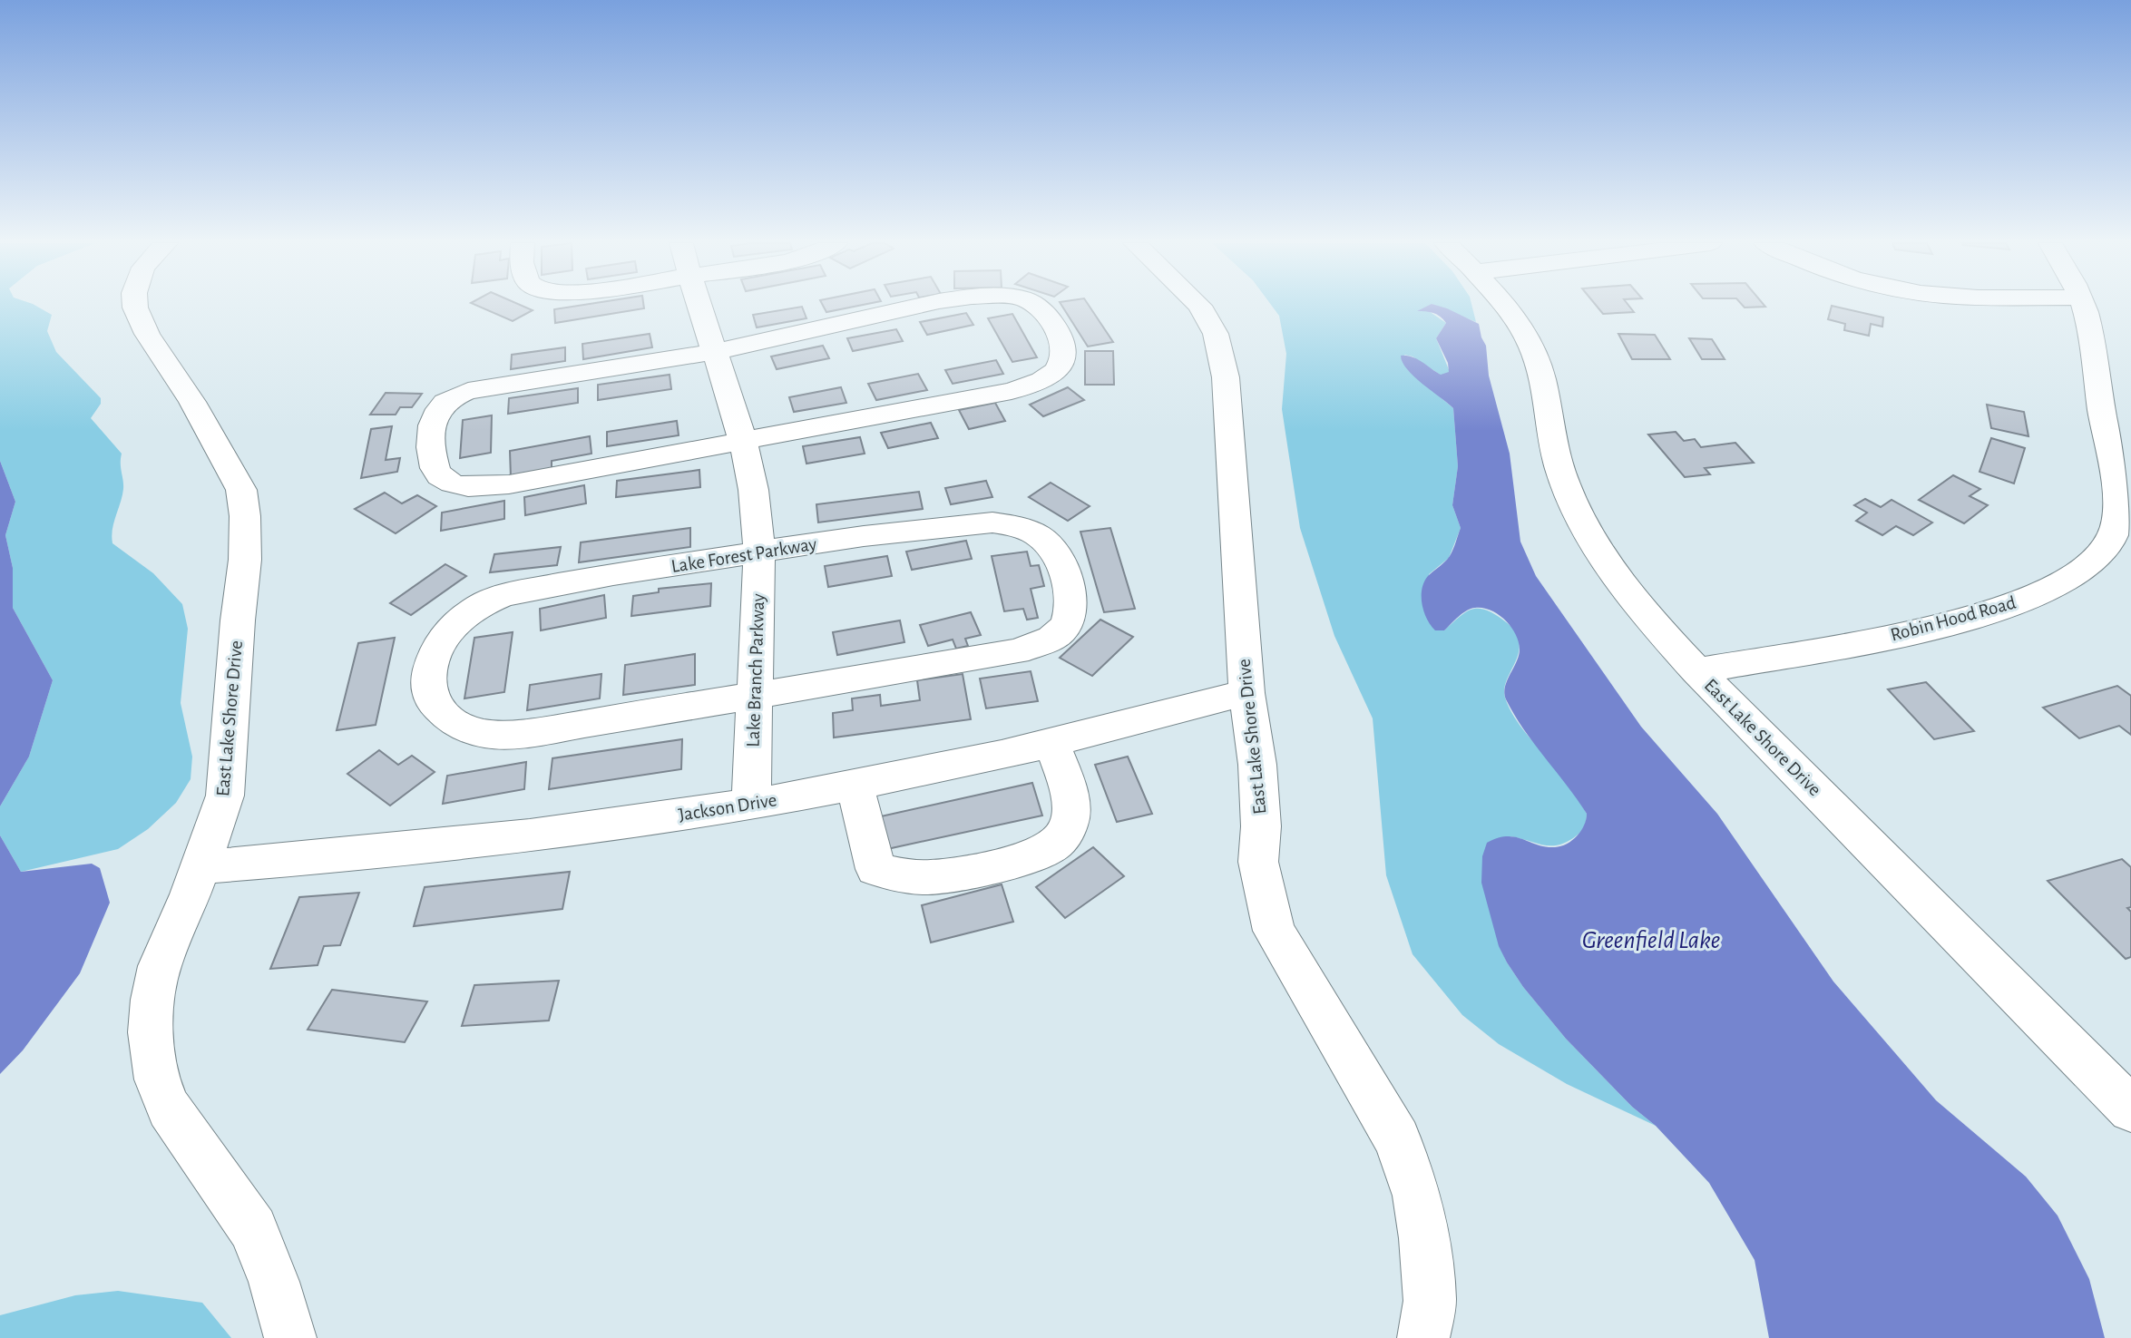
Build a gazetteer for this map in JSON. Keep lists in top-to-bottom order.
{
  "streets": {
    "street": [
      "Lake Forest Parkway",
      "Robin Hood Road",
      "Lake Branch Parkway",
      "East Lake Shore Drive",
      "Jackson Drive"
    ]
  },
  "crossings": [
    ["Lake Forest Parkway", "Lake Branch Parkway"],
    ["Robin Hood Road", "East Lake Shore Drive"],
    ["Lake Branch Parkway", "Jackson Drive"],
    ["East Lake Shore Drive", "Jackson Drive"]
  ],
  "water": ["Greenfield Lake"]
}
